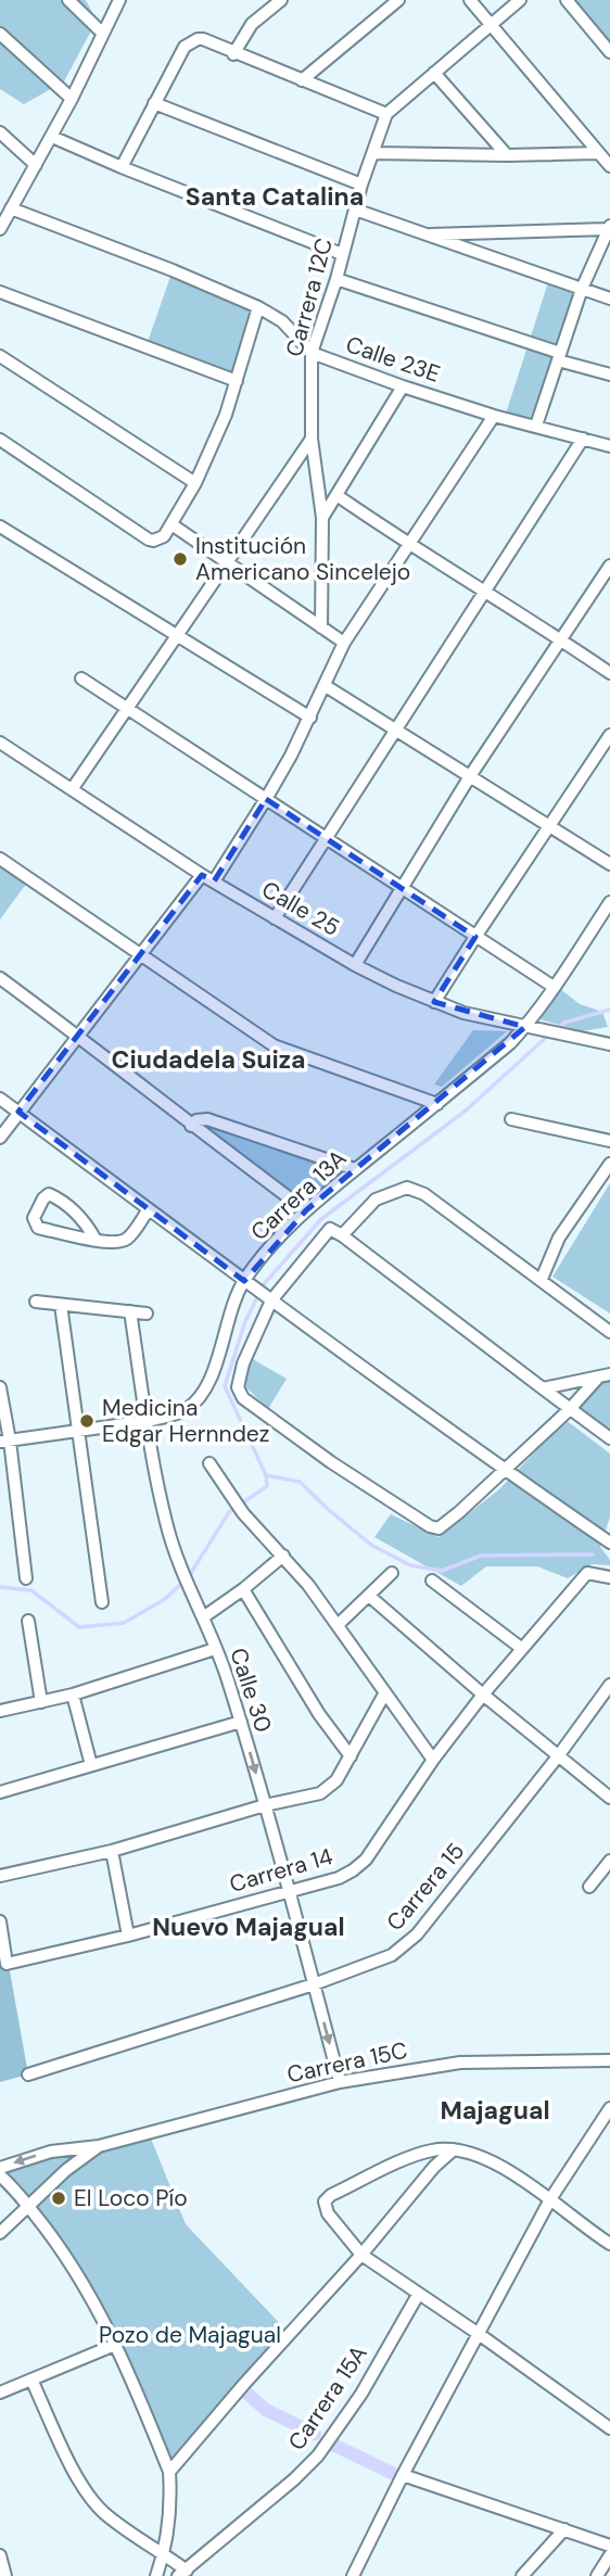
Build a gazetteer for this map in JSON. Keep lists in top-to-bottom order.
{
  "streets": {
    "street": [
      "Carrera 12C",
      "Calle 23E",
      "Calle 25",
      "Carrera 13A",
      "Calle 30",
      "Carrera 14",
      "Carrera 15",
      "Carrera 15C",
      "Carrera 15A"
    ]
  },
  "crossings": [
    ["Carrera 12C", "Calle 23E"],
    ["Calle 25", "Carrera 13A"],
    ["Carrera 13A", "Calle 30"],
    ["Calle 30", "Carrera 14"],
    ["Calle 30", "Carrera 15"],
    ["Calle 30", "Carrera 15C"]
  ],
  "districts": [
    "Santa Catalina",
    "Ciudadela Suiza",
    "Nuevo Majagual",
    "Majagual"
  ],
  "parks": ["Pozo de Majagual"],
  "places": ["Institución Americano Sincelejo", "Medicina Edgar Hernndez", "El Loco Pío"]
}
